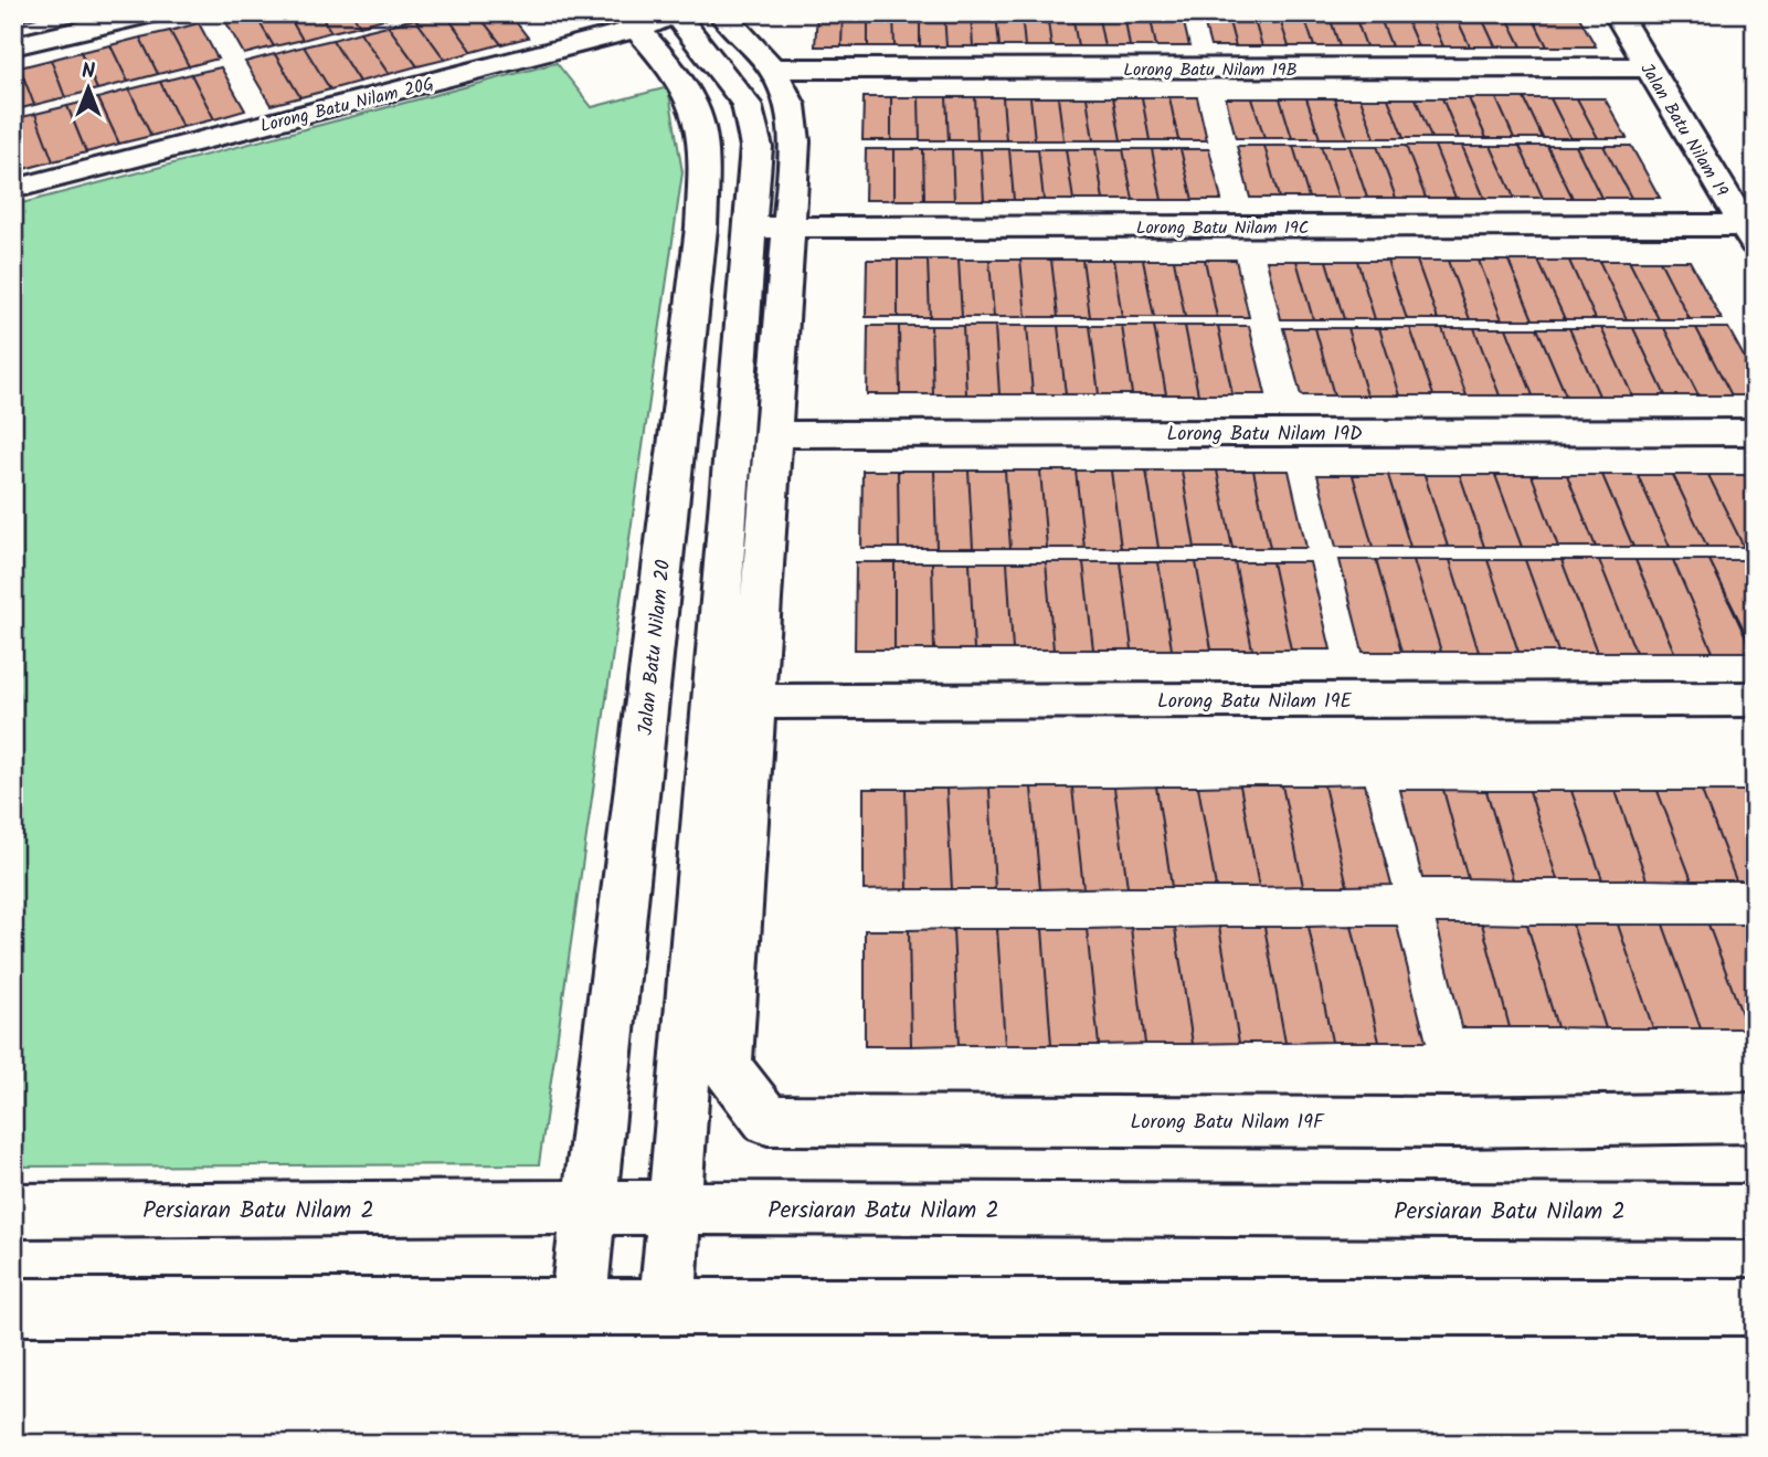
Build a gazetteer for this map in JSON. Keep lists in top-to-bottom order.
{
  "streets": {
    "street": [
      "Lorong Batu Nilam 19B",
      "Lorong Batu Nilam 20G",
      "Jalan Batu Nilam 19",
      "Lorong Batu Nilam 19C",
      "Lorong Batu Nilam 19D",
      "Jalan Batu Nilam 20",
      "Lorong Batu Nilam 19E",
      "Lorong Batu Nilam 19F",
      "Persiaran Batu Nilam 2"
    ]
  },
  "crossings": [
    ["Lorong Batu Nilam 19B", "Jalan Batu Nilam 19"],
    ["Lorong Batu Nilam 20G", "Jalan Batu Nilam 20"],
    ["Jalan Batu Nilam 19", "Lorong Batu Nilam 19C"],
    ["Lorong Batu Nilam 19C", "Jalan Batu Nilam 20"],
    ["Jalan Batu Nilam 20", "Persiaran Batu Nilam 2"],
    ["Lorong Batu Nilam 19E", "Lorong Batu Nilam 19F"]
  ],
  "north": "top"
}
